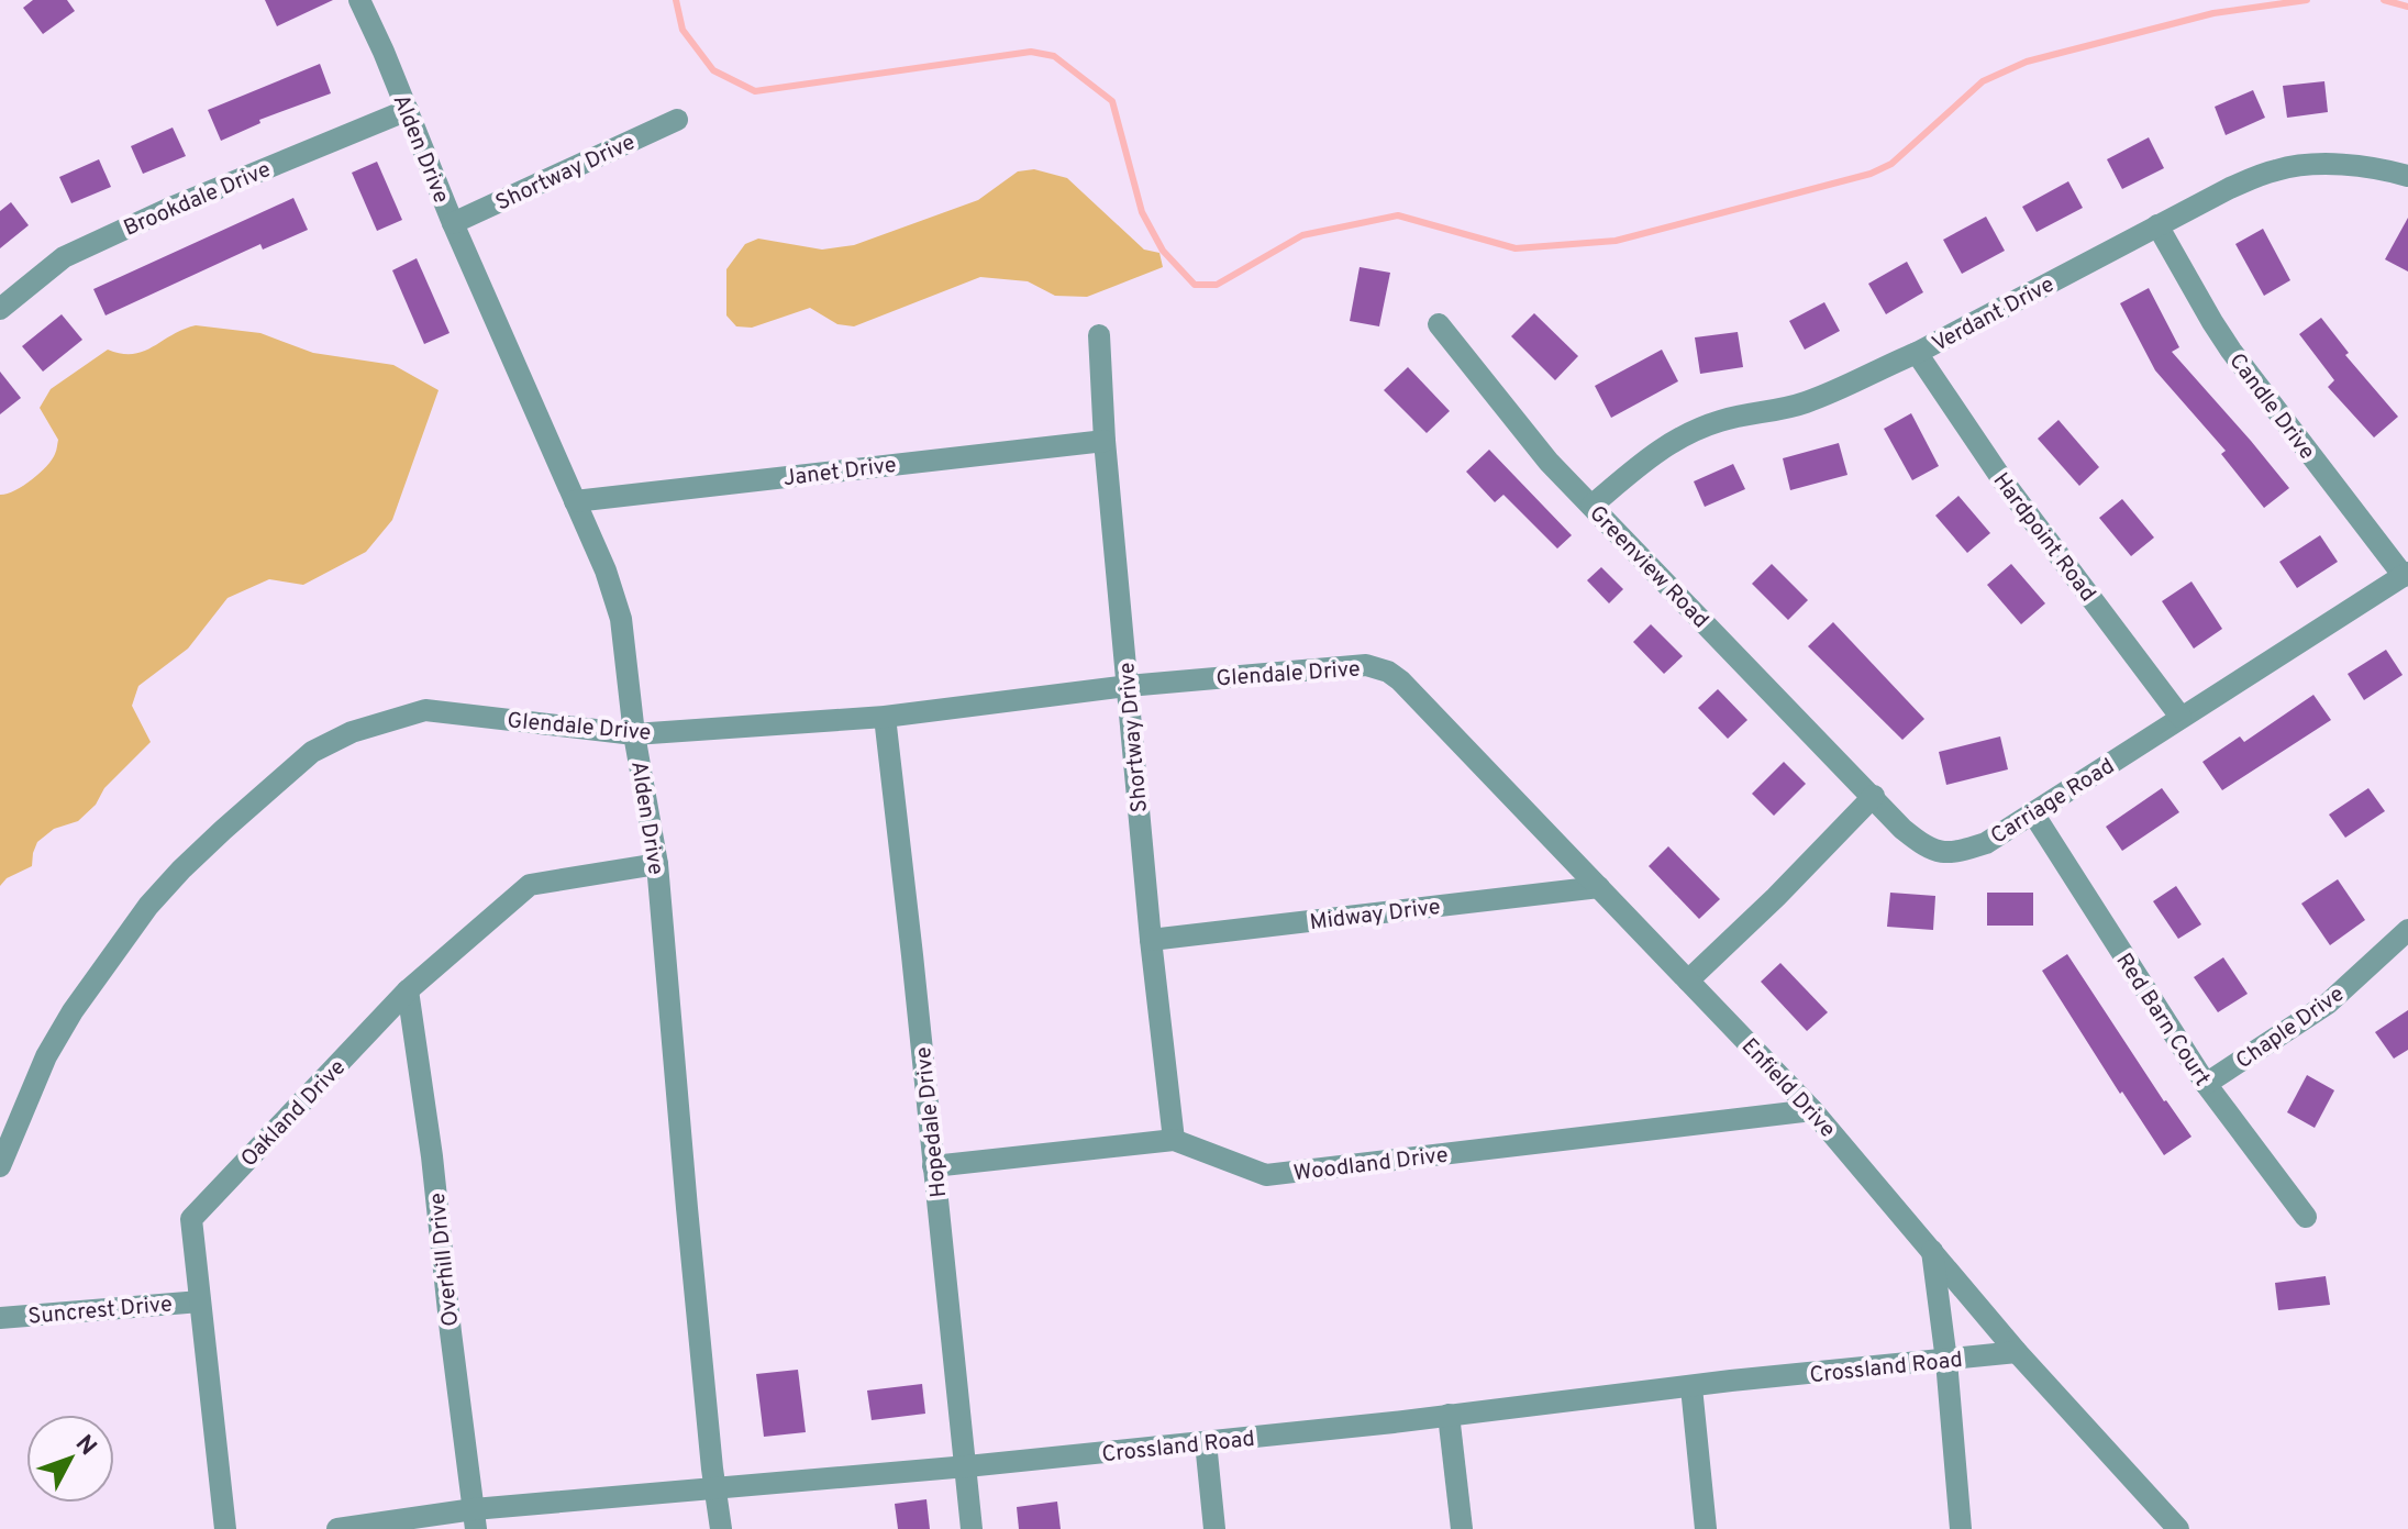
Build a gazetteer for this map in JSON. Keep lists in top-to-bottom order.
{
  "streets": {
    "street": [
      "Alden Drive",
      "Shortway Drive",
      "Brookdale Drive",
      "Verdant Drive",
      "Candle Drive",
      "Janet Drive",
      "Hardpoint Road",
      "Greenview Road",
      "Glendale Drive",
      "Carriage Road",
      "Midway Drive",
      "Red Barn Court",
      "Chaple Drive",
      "Enfield Drive",
      "Oakland Drive",
      "Hopedale Drive",
      "Woodland Drive",
      "Overhill Drive",
      "Suncrest Drive",
      "Crossland Road"
    ]
  },
  "crossings": [
    ["Alden Drive", "Shortway Drive"],
    ["Alden Drive", "Brookdale Drive"],
    ["Alden Drive", "Janet Drive"],
    ["Alden Drive", "Glendale Drive"],
    ["Alden Drive", "Oakland Drive"],
    ["Alden Drive", "Crossland Road"],
    ["Shortway Drive", "Janet Drive"],
    ["Shortway Drive", "Glendale Drive"],
    ["Shortway Drive", "Midway Drive"],
    ["Shortway Drive", "Woodland Drive"],
    ["Verdant Drive", "Candle Drive"],
    ["Verdant Drive", "Hardpoint Road"],
    ["Verdant Drive", "Greenview Road"],
    ["Candle Drive", "Carriage Road"],
    ["Hardpoint Road", "Carriage Road"],
    ["Greenview Road", "Carriage Road"],
    ["Glendale Drive", "Enfield Drive"],
    ["Glendale Drive", "Hopedale Drive"],
    ["Carriage Road", "Red Barn Court"],
    ["Midway Drive", "Enfield Drive"],
    ["Red Barn Court", "Chaple Drive"],
    ["Enfield Drive", "Woodland Drive"],
    ["Enfield Drive", "Crossland Road"],
    ["Oakland Drive", "Overhill Drive"],
    ["Oakland Drive", "Suncrest Drive"],
    ["Hopedale Drive", "Woodland Drive"],
    ["Hopedale Drive", "Crossland Road"],
    ["Overhill Drive", "Crossland Road"]
  ],
  "north": "top right"
}
